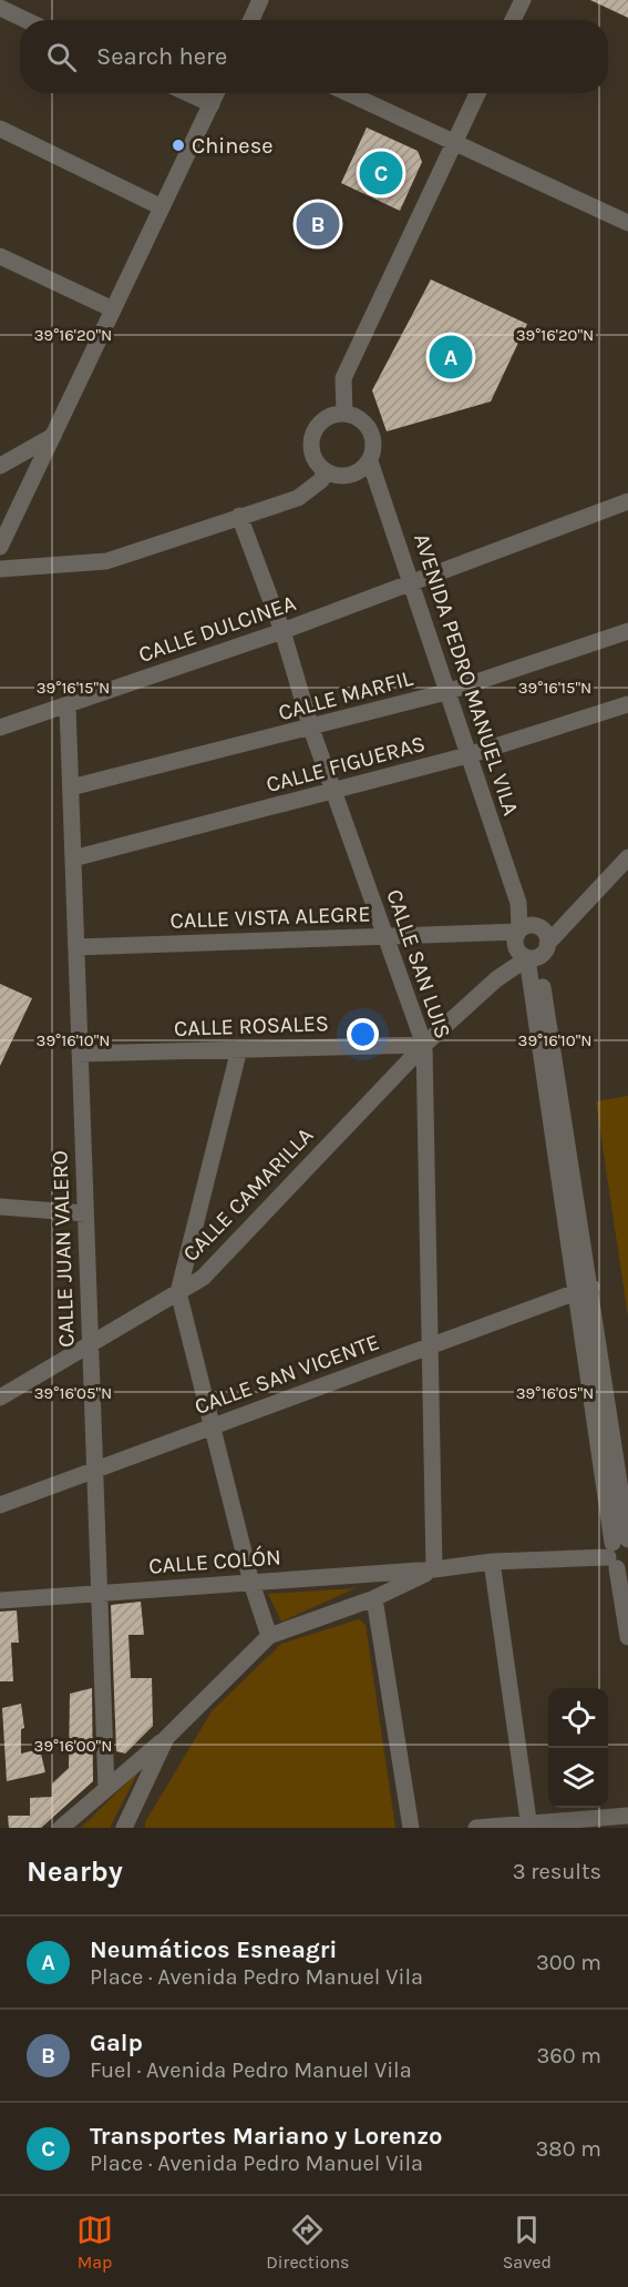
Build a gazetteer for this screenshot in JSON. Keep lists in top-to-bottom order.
{
  "streets": {
    "street": [
      "CALLE DULCINEA",
      "AVENIDA PEDRO MANUEL VILA",
      "CALLE MARFIL",
      "CALLE FIGUERAS",
      "CALLE VISTA ALEGRE",
      "CALLE SAN LUIS",
      "CALLE ROSALES",
      "CALLE CAMARILLA",
      "CALLE JUAN VALERO",
      "CALLE SAN VICENTE",
      "CALLE COLÓN"
    ]
  },
  "crossings": [
    ["CALLE DULCINEA", "AVENIDA PEDRO MANUEL VILA"],
    ["CALLE DULCINEA", "CALLE SAN LUIS"],
    ["CALLE DULCINEA", "CALLE JUAN VALERO"],
    ["AVENIDA PEDRO MANUEL VILA", "CALLE MARFIL"],
    ["AVENIDA PEDRO MANUEL VILA", "CALLE FIGUERAS"],
    ["AVENIDA PEDRO MANUEL VILA", "CALLE VISTA ALEGRE"],
    ["AVENIDA PEDRO MANUEL VILA", "CALLE CAMARILLA"],
    ["CALLE MARFIL", "CALLE SAN LUIS"],
    ["CALLE MARFIL", "CALLE JUAN VALERO"],
    ["CALLE FIGUERAS", "CALLE SAN LUIS"],
    ["CALLE FIGUERAS", "CALLE JUAN VALERO"],
    ["CALLE VISTA ALEGRE", "CALLE SAN LUIS"],
    ["CALLE VISTA ALEGRE", "CALLE CAMARILLA"],
    ["CALLE VISTA ALEGRE", "CALLE JUAN VALERO"],
    ["CALLE SAN LUIS", "CALLE ROSALES"],
    ["CALLE SAN LUIS", "CALLE CAMARILLA"],
    ["CALLE SAN LUIS", "CALLE SAN VICENTE"],
    ["CALLE SAN LUIS", "CALLE COLÓN"],
    ["CALLE ROSALES", "CALLE CAMARILLA"],
    ["CALLE ROSALES", "CALLE JUAN VALERO"],
    ["CALLE CAMARILLA", "CALLE JUAN VALERO"],
    ["CALLE JUAN VALERO", "CALLE SAN VICENTE"],
    ["CALLE JUAN VALERO", "CALLE COLÓN"]
  ],
  "places": ["Chinese"],
  "page": {
    "search": "Search here",
    "pins": ["C", "B", "A"],
    "heading": ["Nearby", "3 results"],
    "list": [
      {
        "mark": "A",
        "name": "Neumáticos Esneagri",
        "note": "Place · Avenida Pedro Manuel Vila",
        "value": "300 m"
      },
      {
        "mark": "B",
        "name": "Galp",
        "note": "Fuel · Avenida Pedro Manuel Vila",
        "value": "360 m"
      },
      {
        "mark": "C",
        "name": "Transportes Mariano y Lorenzo",
        "note": "Place · Avenida Pedro Manuel Vila",
        "value": "380 m"
      }
    ],
    "nav": ["Map", "Directions", "Saved"]
  },
  "coordinates": [
    "39°16'20\"N",
    "39°16'15\"N",
    "39°16'10\"N",
    "39°16'05\"N",
    "39°16'00\"N"
  ]
}
